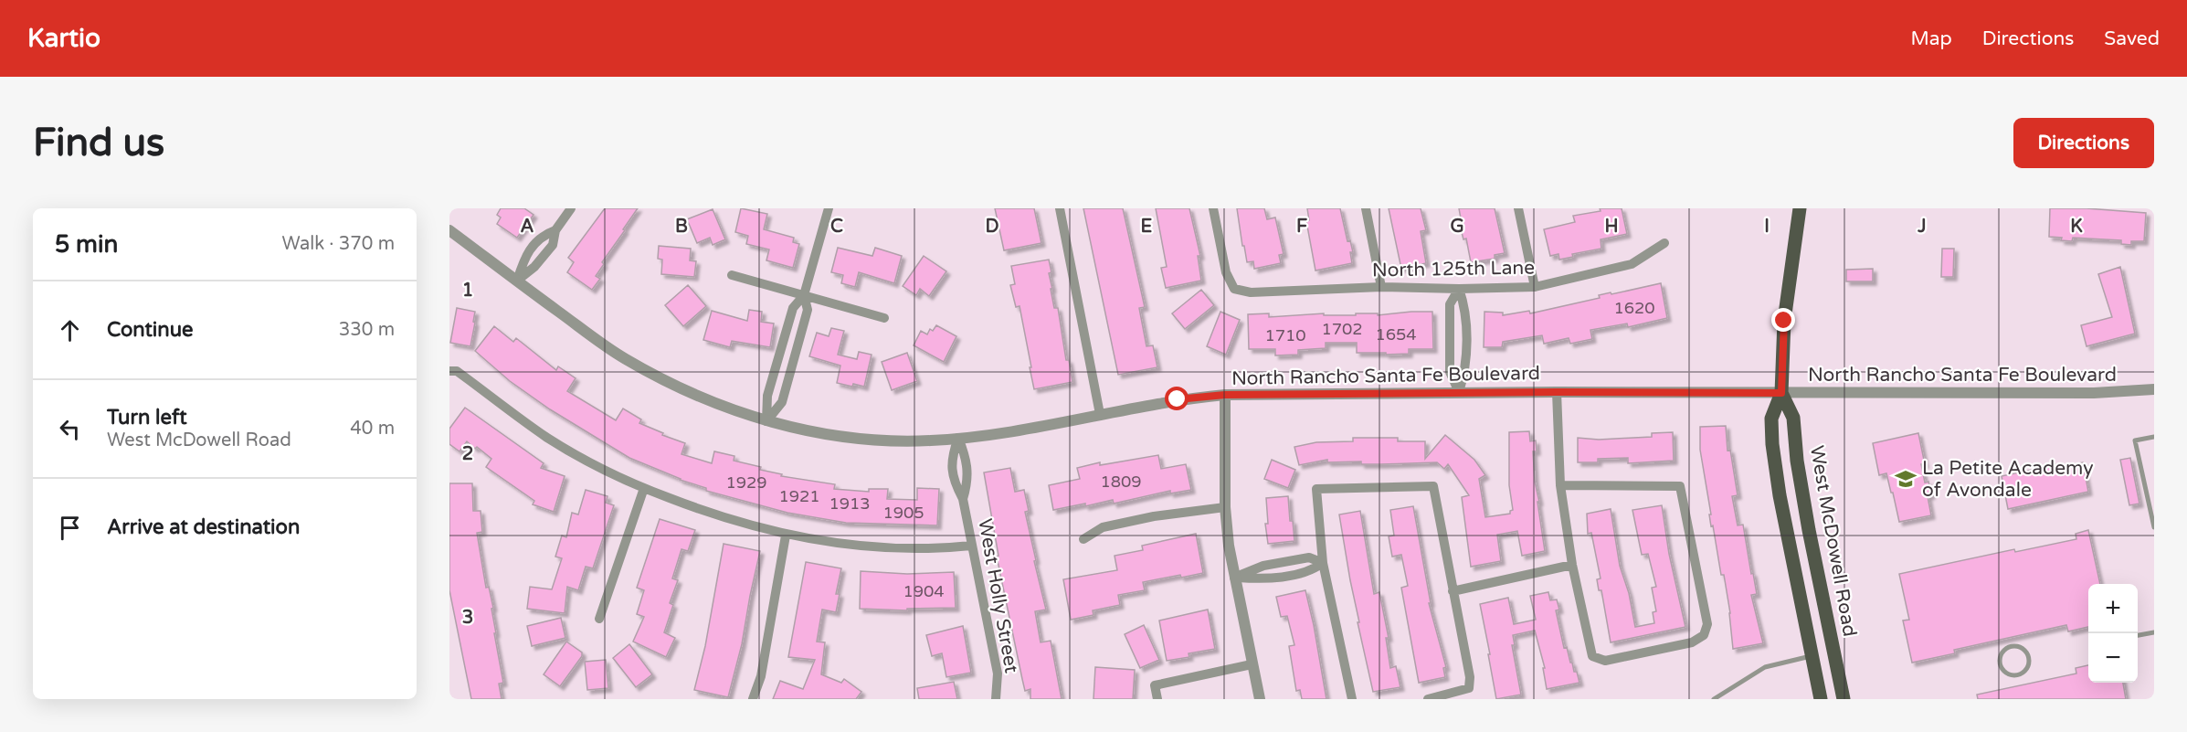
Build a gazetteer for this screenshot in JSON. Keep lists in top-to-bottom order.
{
  "streets": {
    "main road": ["West McDowell Road"],
    "street": ["North 125th Lane", "North Rancho Santa Fe Boulevard", "West Holly Street"]
  },
  "crossings": [
    ["North Rancho Santa Fe Boulevard", "West McDowell Road"],
    ["North Rancho Santa Fe Boulevard", "West Holly Street"]
  ],
  "places": {
    "school or university": ["La Petite Academy of Avondale"]
  },
  "house_numbers": [
    "1620",
    "1702",
    "1654",
    "1710",
    "1809",
    "1929",
    "1921",
    "1913",
    "1905",
    "1904"
  ],
  "page": {
    "header": "Kartio",
    "nav": ["Map", "Directions", "Saved"],
    "buttons": "Directions",
    "title": "Find us",
    "heading": ["5 min", "Walk · 370 m"],
    "list": [
      ["Continue", "330 m"],
      ["Turn left", "West McDowell Road", "40 m"],
      "Arrive at destination"
    ],
    "map_buttons": ["+", "−"]
  },
  "grid": {
    "columns": [
      "A",
      "B",
      "C",
      "D",
      "E",
      "F",
      "G",
      "H",
      "I",
      "J",
      "K"
    ],
    "rows": ["1", "2", "3"]
  }
}
